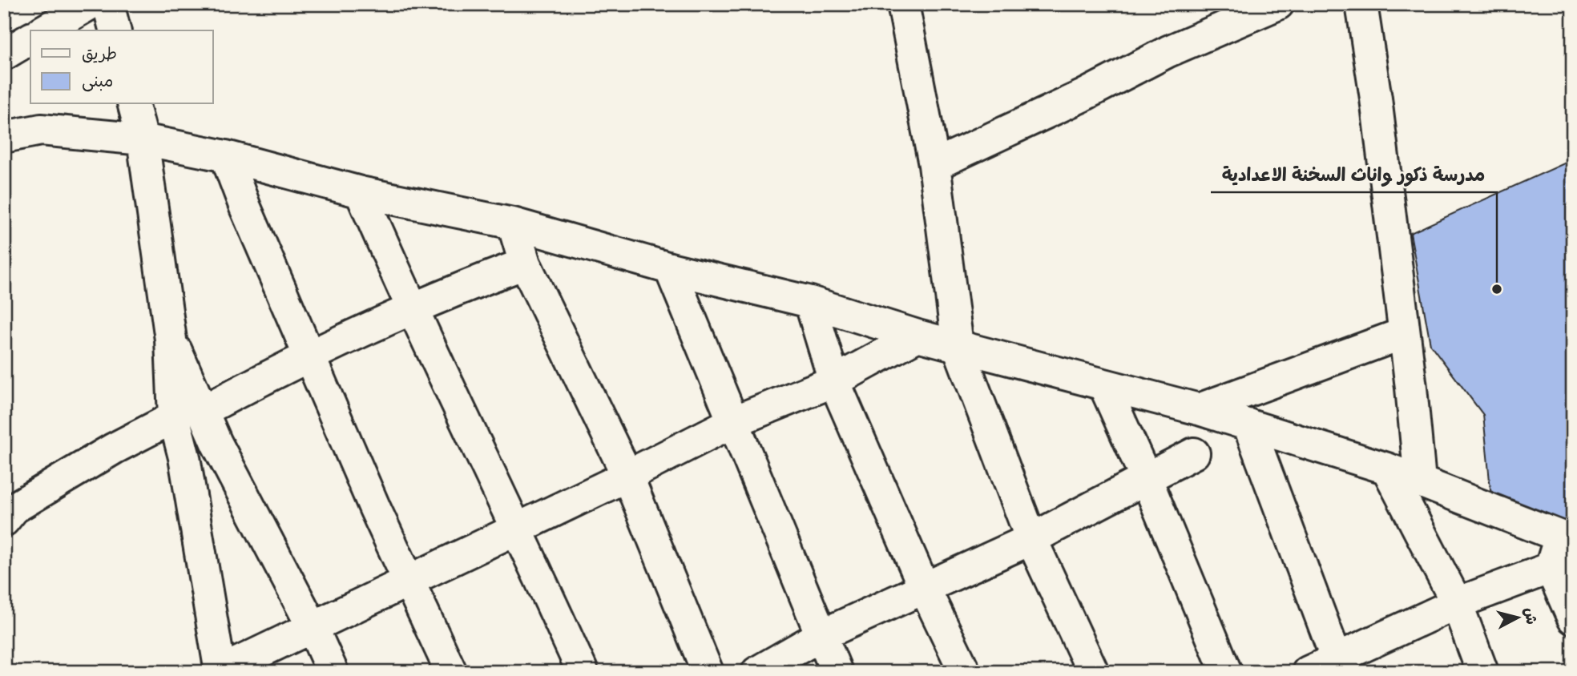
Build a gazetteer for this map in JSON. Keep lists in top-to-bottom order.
{
  "places": ["مدرسة ذكور واناث السخنة الاعدادية"],
  "legend": ["طريق", "مبنى"],
  "north": "right"
}
